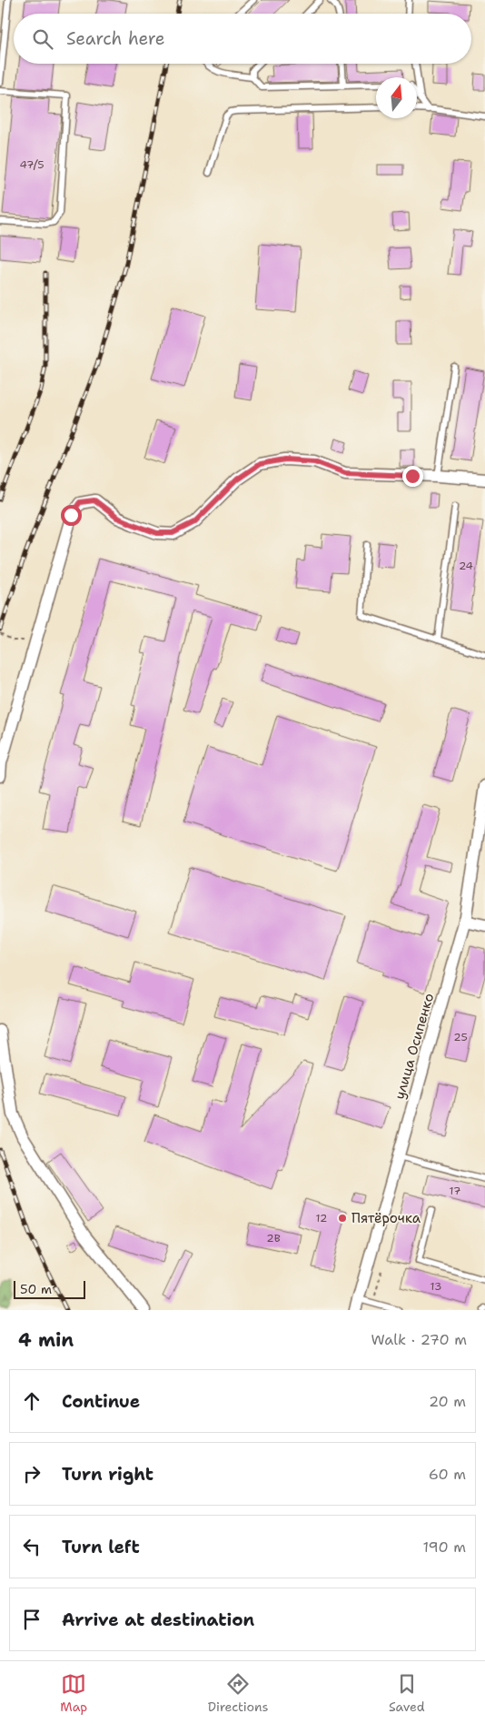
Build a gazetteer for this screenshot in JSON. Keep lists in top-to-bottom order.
{
  "streets": {
    "street": ["улица Осипенко"]
  },
  "places": ["Пятёрочка"],
  "house_numbers": [
    "47/5",
    "24",
    "25",
    "17",
    "12",
    "2В",
    "13"
  ],
  "scale_bar": "50 m",
  "north": "top",
  "page": {
    "search": "Search here",
    "scale": "50 m",
    "heading": ["4 min", "Walk · 270 m"],
    "list": [
      ["Continue", "20 m"],
      ["Turn right", "60 m"],
      ["Turn left", "190 m"],
      "Arrive at destination"
    ],
    "nav": ["Map", "Directions", "Saved"]
  }
}
